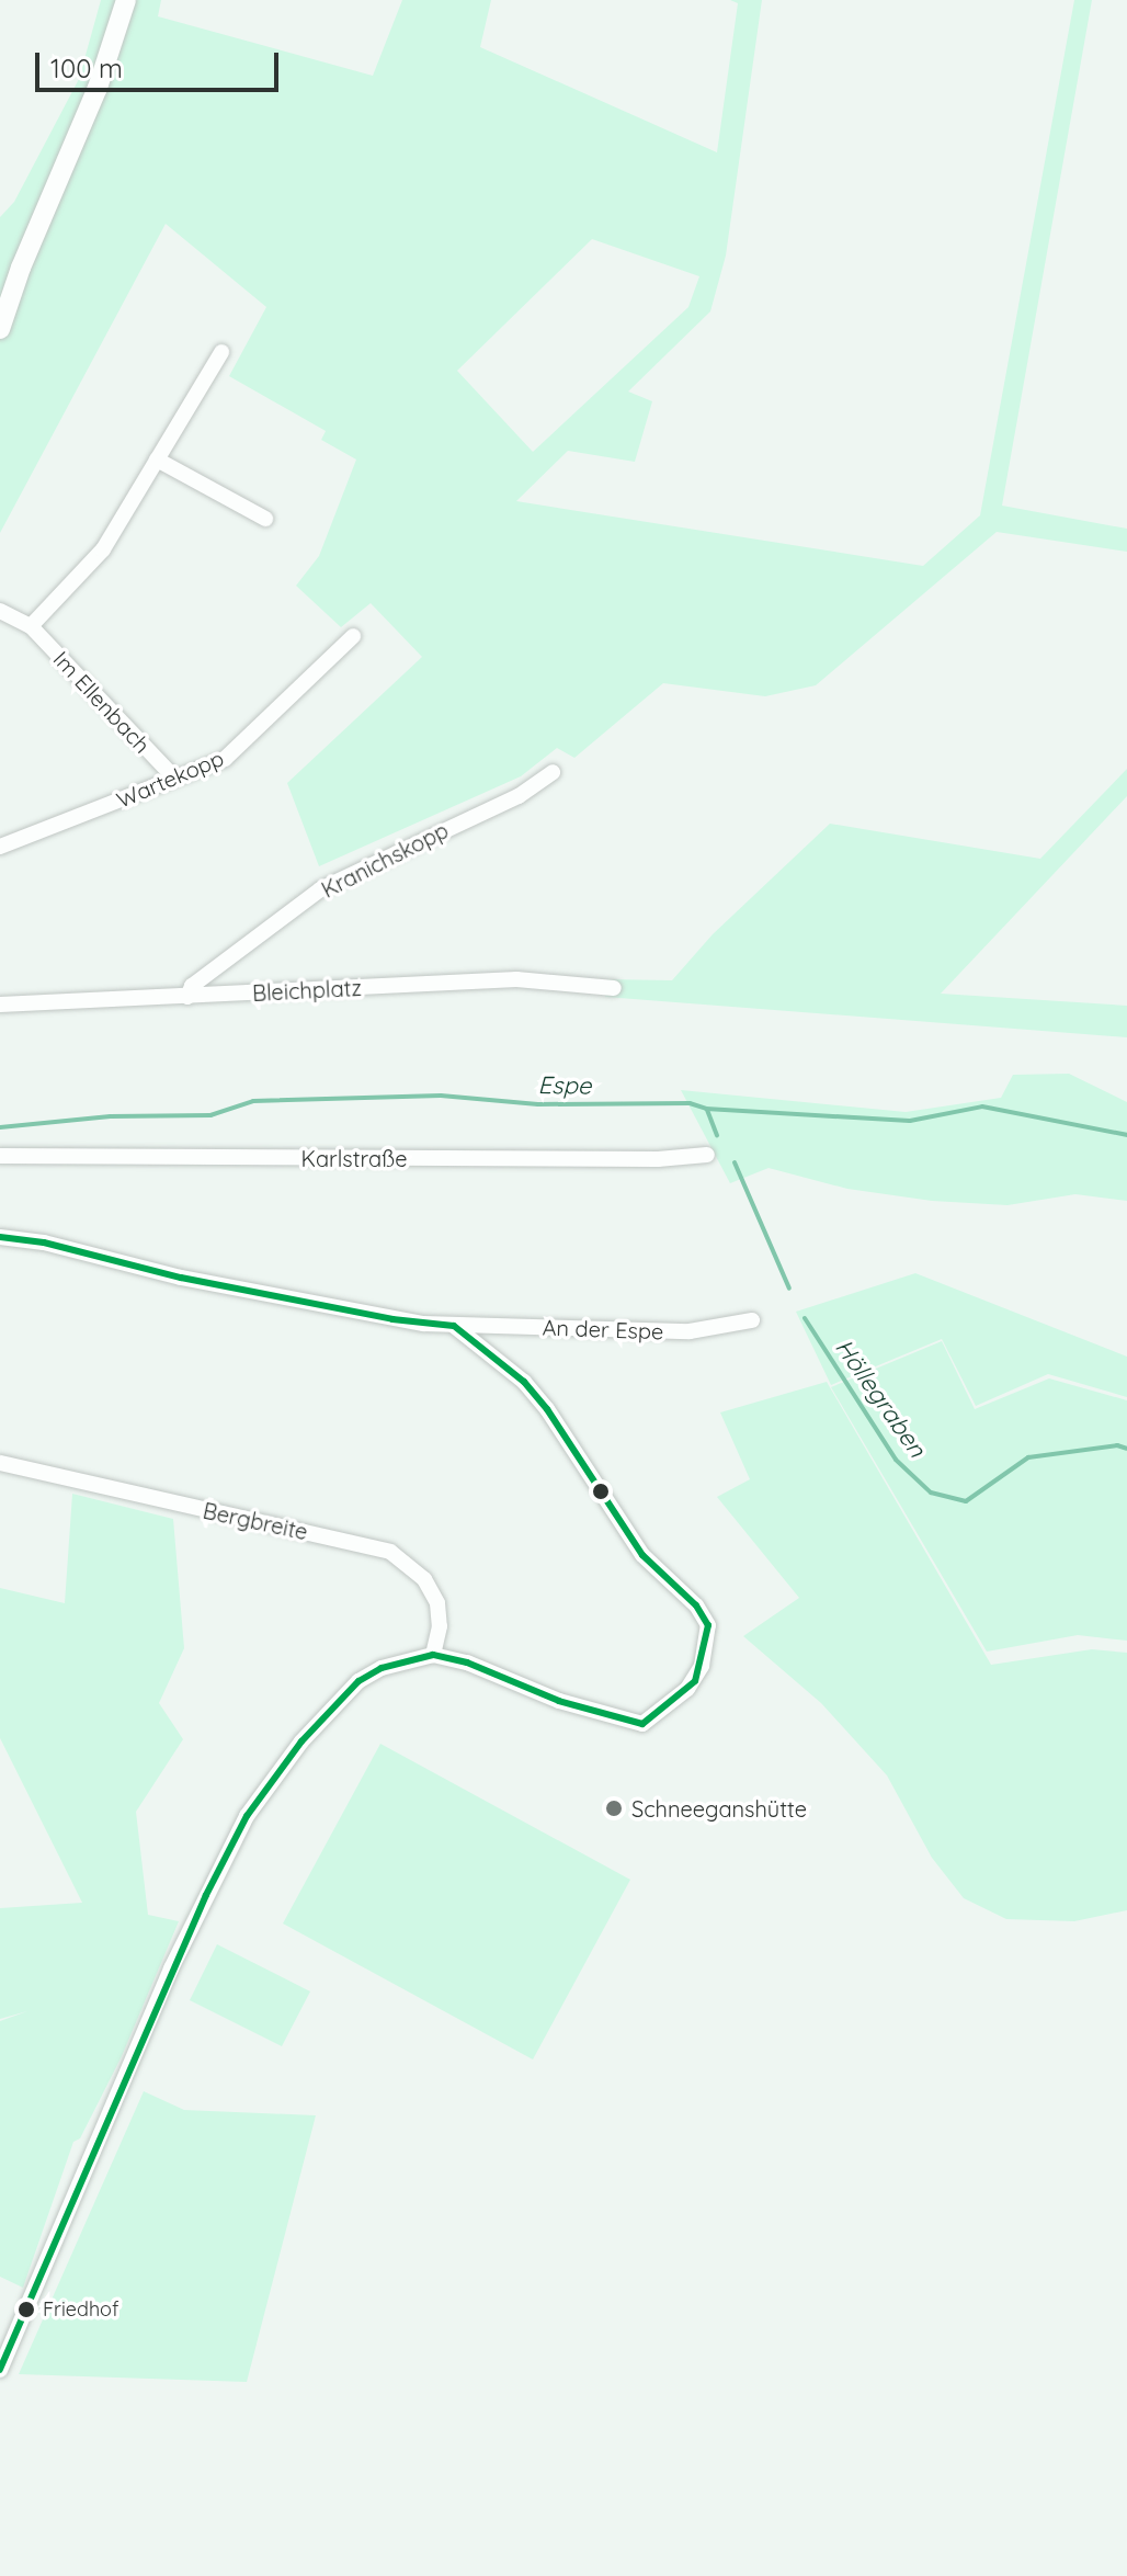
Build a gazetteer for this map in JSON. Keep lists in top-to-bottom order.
{
  "streets": {
    "street": [
      "Im Ellenbach",
      "Wartekopp",
      "Kranichskopp",
      "Bleichplatz",
      "Karlstraße",
      "An der Espe",
      "Bergbreite"
    ]
  },
  "crossings": [
    ["Im Ellenbach", "Wartekopp"],
    ["Kranichskopp", "Bleichplatz"]
  ],
  "water": ["Espe", "Höllegraben"],
  "places": ["Schneeganshütte", "Friedhof"],
  "scale_bar": "100 m"
}
